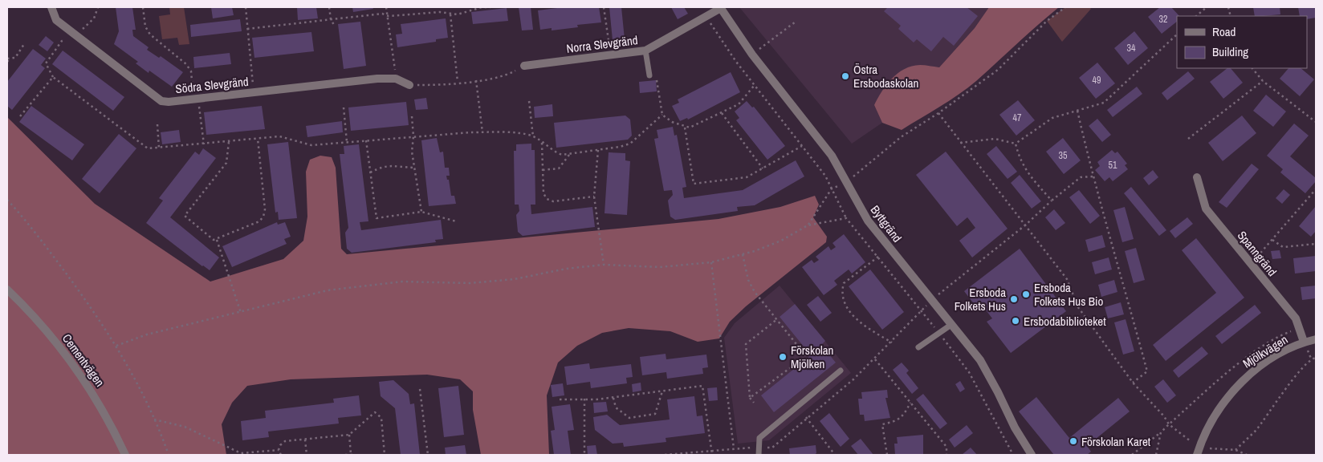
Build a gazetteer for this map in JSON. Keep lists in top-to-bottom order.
{
  "streets": {
    "street": [
      "Norra Slevgränd",
      "Södra Slevgränd",
      "Byttgränd",
      "Spanngränd",
      "Mjölkvägen",
      "Cementvägen"
    ]
  },
  "crossings": [
    ["Norra Slevgränd", "Byttgränd"],
    ["Spanngränd", "Mjölkvägen"]
  ],
  "places": [
    "Östra Ersbodaskolan",
    "Ersboda Folkets Hus Bio",
    "Ersboda Folkets Hus",
    "Ersbodabiblioteket",
    "Förskolan Mjölken",
    "Förskolan Karet"
  ],
  "house_numbers": [
    "32",
    "34",
    "49",
    "47",
    "35",
    "51"
  ],
  "legend": ["Road", "Building"]
}
